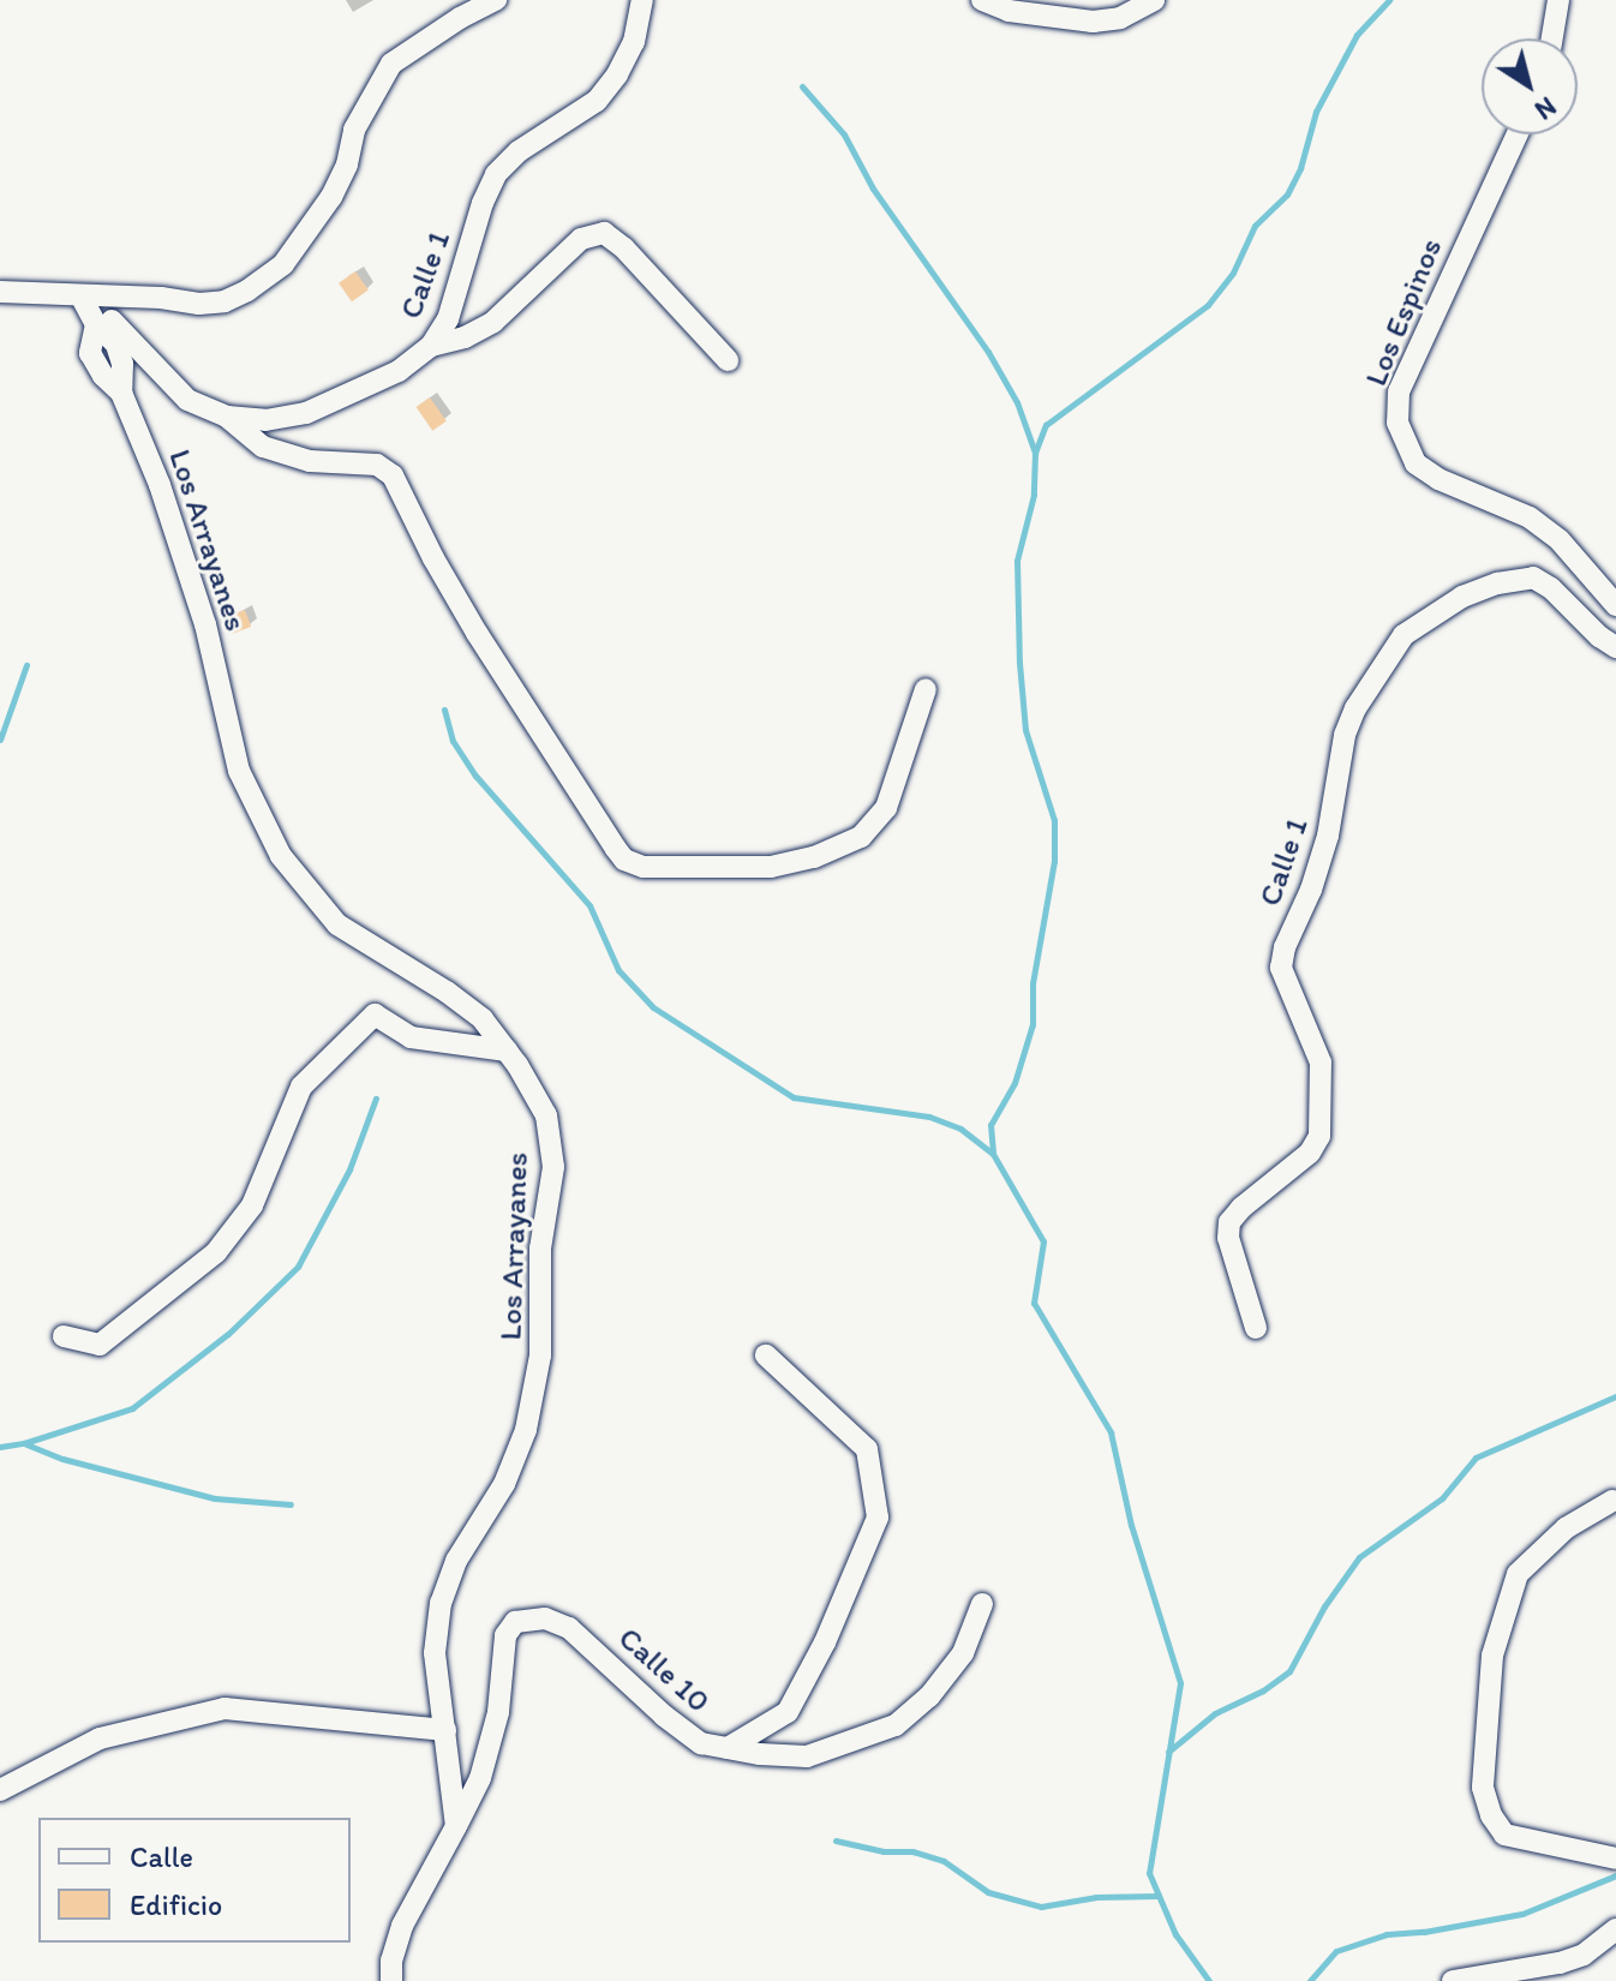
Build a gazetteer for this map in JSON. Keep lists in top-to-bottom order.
{
  "streets": {
    "street": [
      "Calle 1",
      "Los Espinos",
      "Los Arrayanes",
      "Calle 10"
    ]
  },
  "crossings": [
    ["Calle 1", "Los Arrayanes"],
    ["Los Arrayanes", "Calle 10"]
  ],
  "legend": ["Calle", "Edificio"],
  "north": "bottom right"
}
